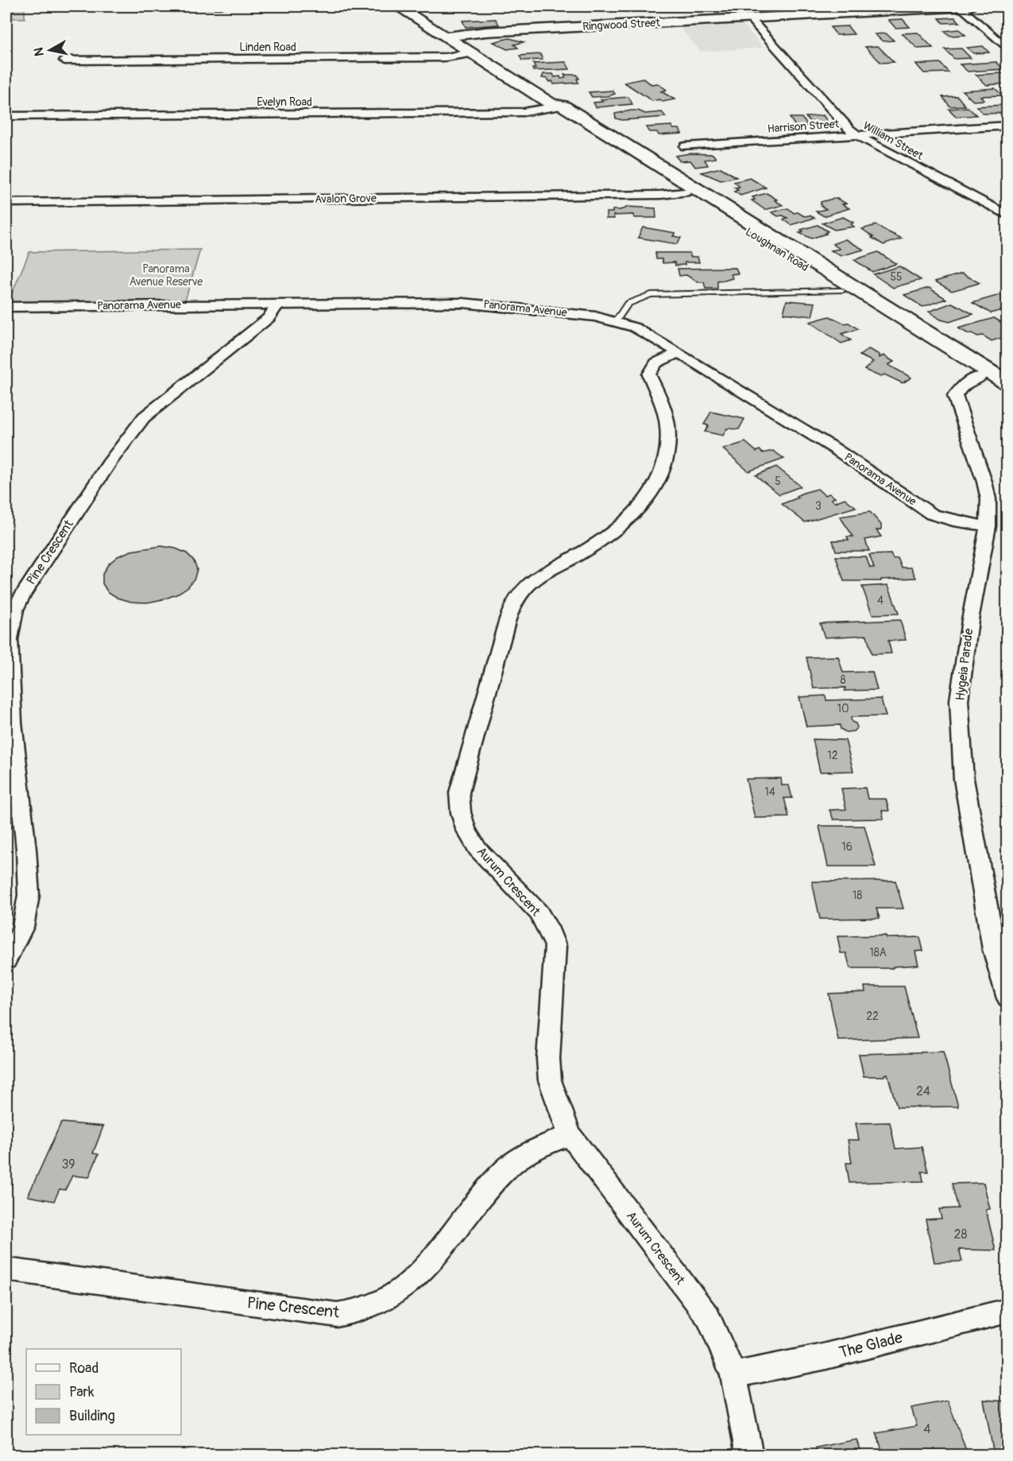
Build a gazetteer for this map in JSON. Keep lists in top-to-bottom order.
{
  "streets": {
    "main road": ["Ringwood Street", "Loughnan Road"],
    "street": [
      "Linden Road",
      "Evelyn Road",
      "Harrison Street",
      "William Street",
      "Avalon Grove",
      "Panorama Avenue",
      "Pine Crescent",
      "Hygeia Parade",
      "Aurum Crescent",
      "The Glade"
    ]
  },
  "crossings": [
    ["Ringwood Street", "William Street"],
    ["Ringwood Street", "Loughnan Road"],
    ["Linden Road", "Loughnan Road"],
    ["Evelyn Road", "Loughnan Road"],
    ["Harrison Street", "William Street"],
    ["Avalon Grove", "Loughnan Road"],
    ["Loughnan Road", "Hygeia Parade"],
    ["Panorama Avenue", "Pine Crescent"],
    ["Panorama Avenue", "Hygeia Parade"],
    ["Panorama Avenue", "Aurum Crescent"],
    ["Pine Crescent", "Aurum Crescent"],
    ["Aurum Crescent", "The Glade"]
  ],
  "parks": ["Panorama Avenue Reserve"],
  "house_numbers": [
    "55",
    "5",
    "3",
    "4",
    "8",
    "10",
    "12",
    "14",
    "16",
    "18",
    "18A",
    "22",
    "24",
    "39",
    "28",
    "4"
  ],
  "legend": ["Road", "Park", "Building"],
  "north": "left"
}
